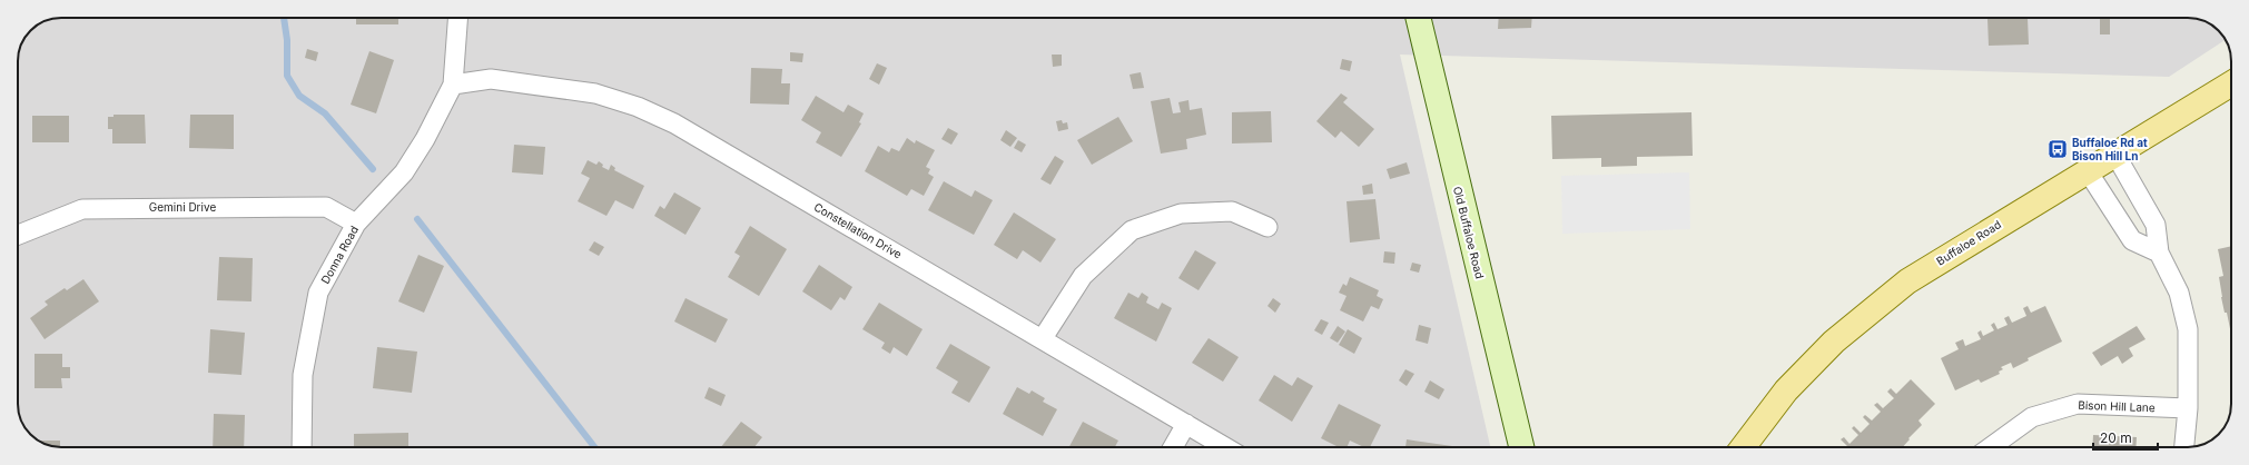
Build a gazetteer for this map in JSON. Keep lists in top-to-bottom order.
{
  "streets": {
    "main road": ["Buffaloe Road"],
    "street": [
      "Gemini Drive",
      "Constellation Drive",
      "Old Buffaloe Road",
      "Donna Road",
      "Bison Hill Lane"
    ]
  },
  "crossings": [
    ["Gemini Drive", "Donna Road"],
    ["Constellation Drive", "Donna Road"]
  ],
  "places": {
    "bus stop": ["Buffaloe Rd at Bison Hill Ln"]
  },
  "scale_bar": "20 m"
}
